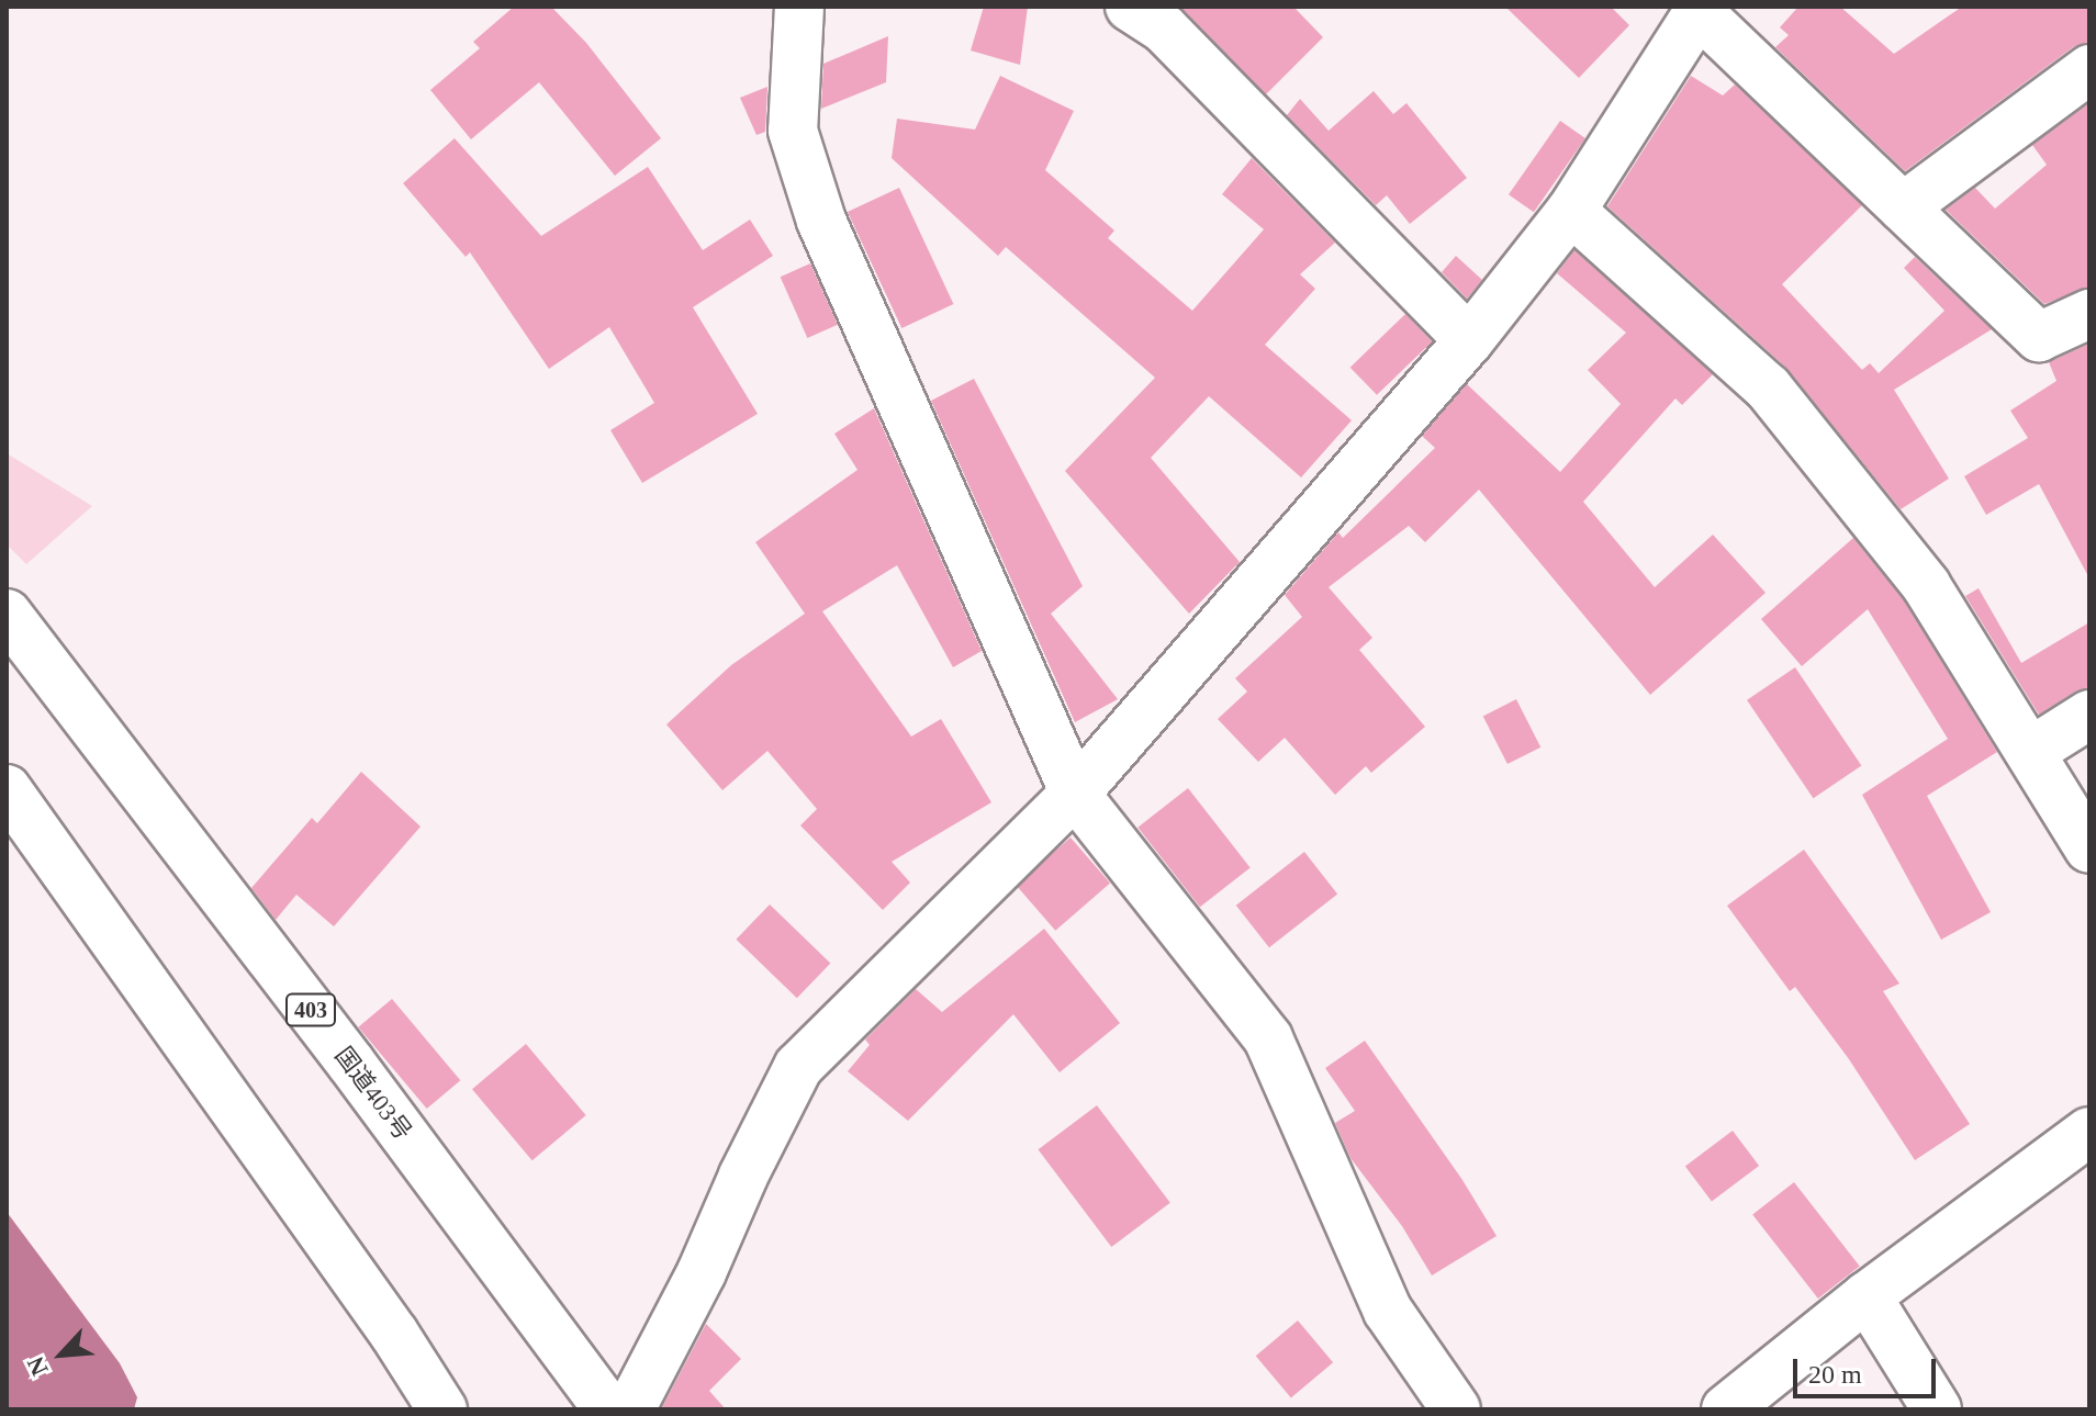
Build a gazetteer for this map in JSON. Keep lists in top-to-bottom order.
{
  "streets": {
    "main road": ["403", "国道403号"]
  },
  "scale_bar": "20 m",
  "north": "bottom left"
}
